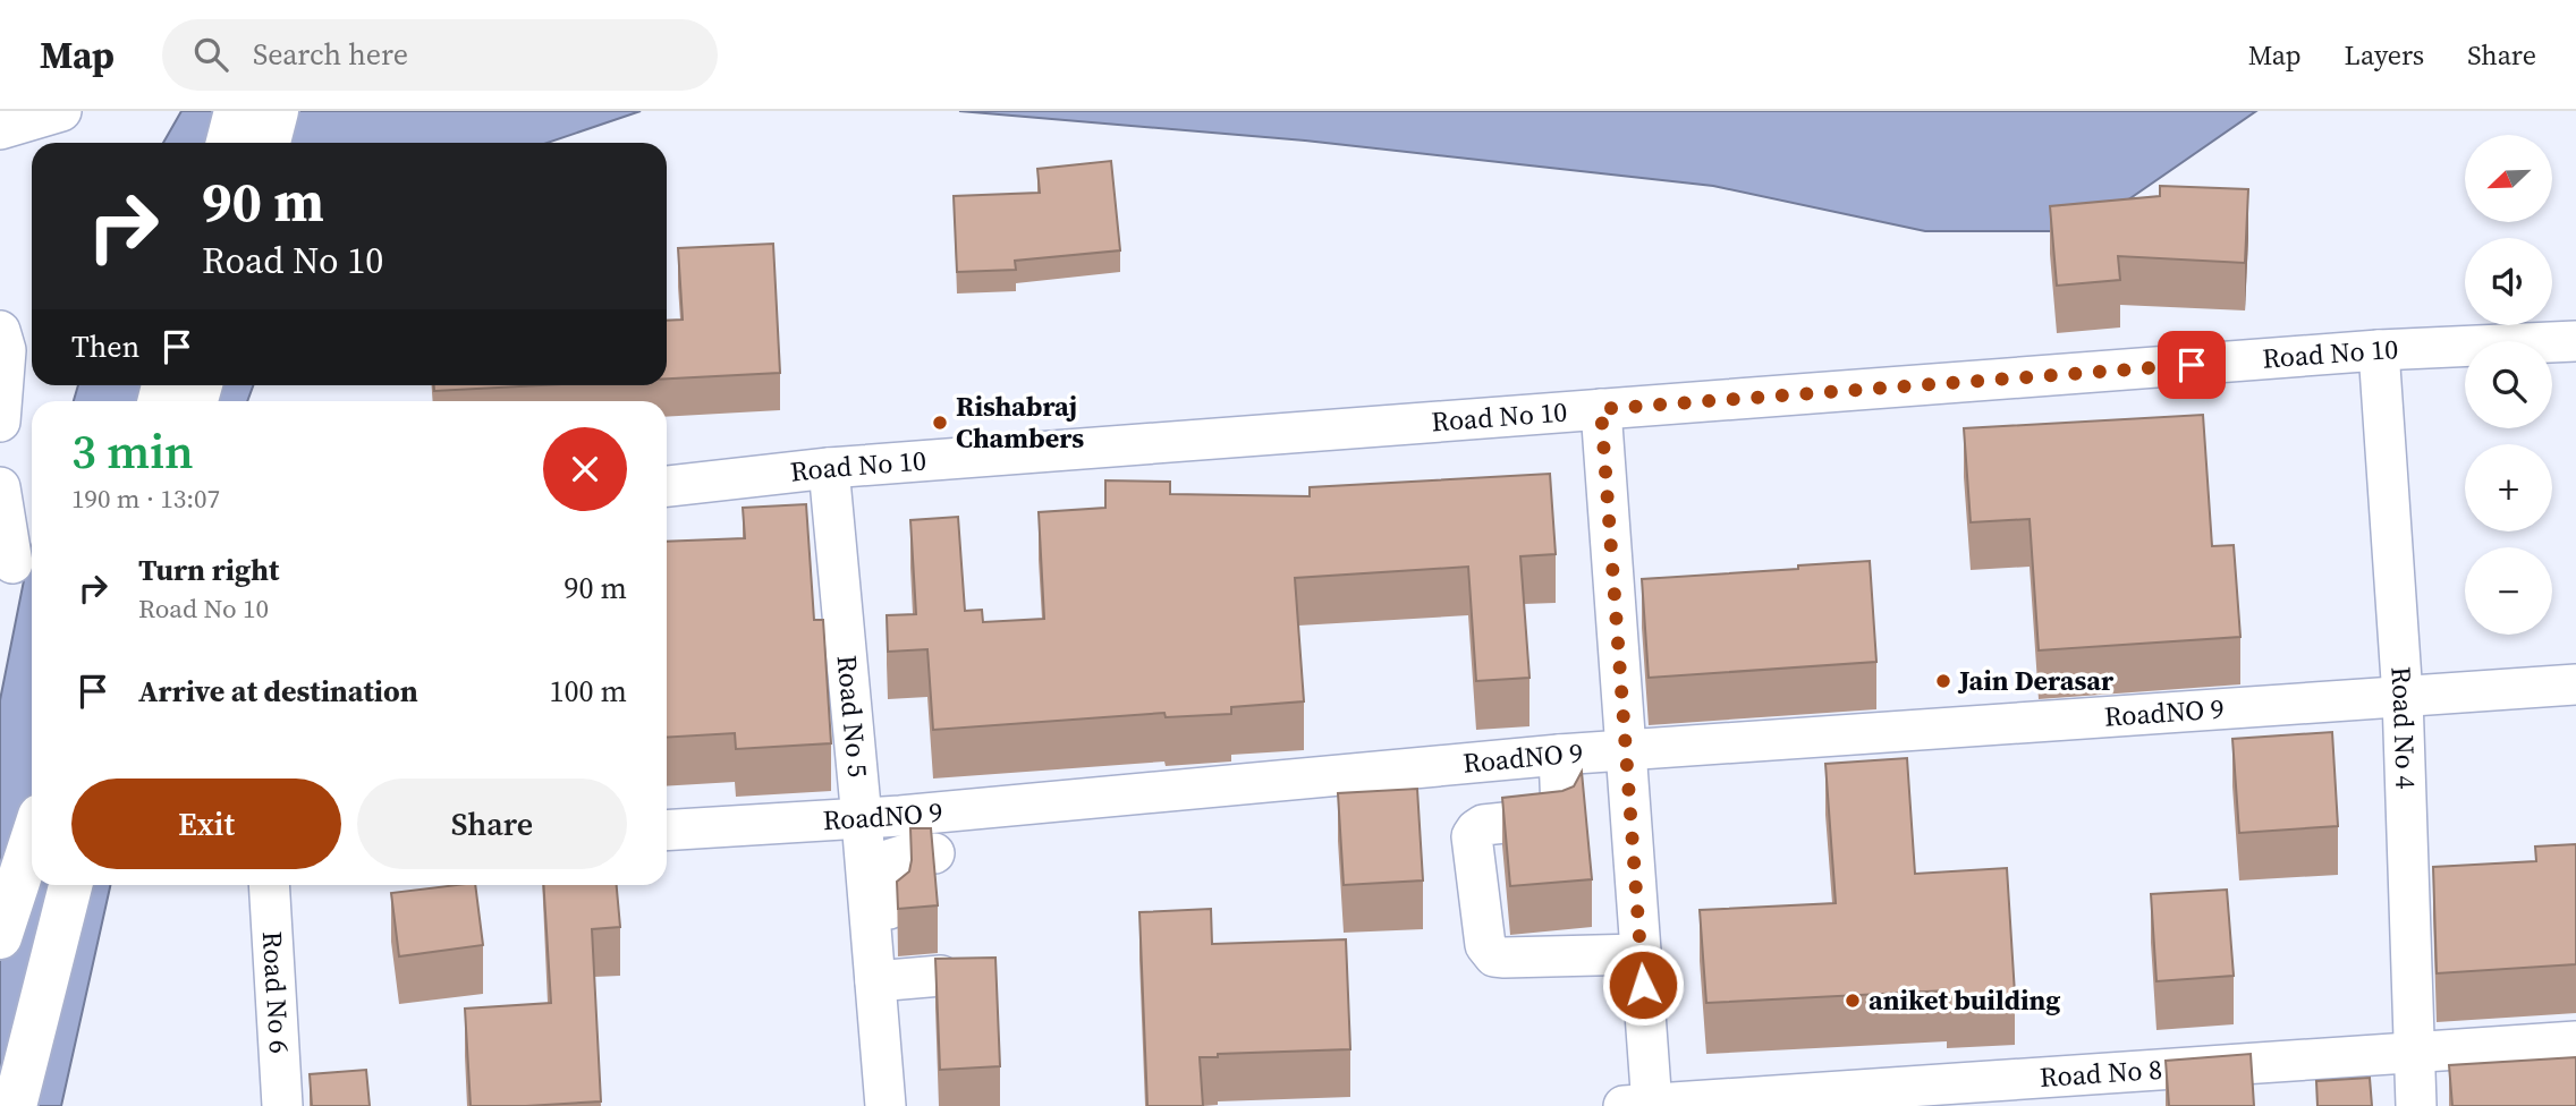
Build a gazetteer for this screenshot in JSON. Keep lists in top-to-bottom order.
{
  "streets": {
    "street": [
      "Road No 10",
      "RoadNO 9",
      "Road No 5",
      "Road No 4",
      "Road No 6",
      "Road No 8"
    ]
  },
  "crossings": [
    ["Road No 10", "Road No 5"],
    ["Road No 10", "Road No 4"],
    ["RoadNO 9", "Road No 5"],
    ["RoadNO 9", "Road No 4"],
    ["Road No 4", "Road No 8"]
  ],
  "places": ["Rishabraj Chambers", "Jain Derasar", "aniket building"],
  "north": "bottom left",
  "page": {
    "header": "Map",
    "search": "Search here",
    "nav": ["Map", "Layers", "Share"],
    "map_buttons": ["+", "−"],
    "turn": ["90 m", "Road No 10"],
    "then": "Then",
    "heading": ["3 min", "190 m · 13:07"],
    "list": [
      {
        "name": "Turn right",
        "note": "Road No 10",
        "value": "90 m"
      },
      {
        "name": "Arrive at destination",
        "value": "100 m"
      }
    ],
    "buttons": ["Exit", "Share"]
  }
}
